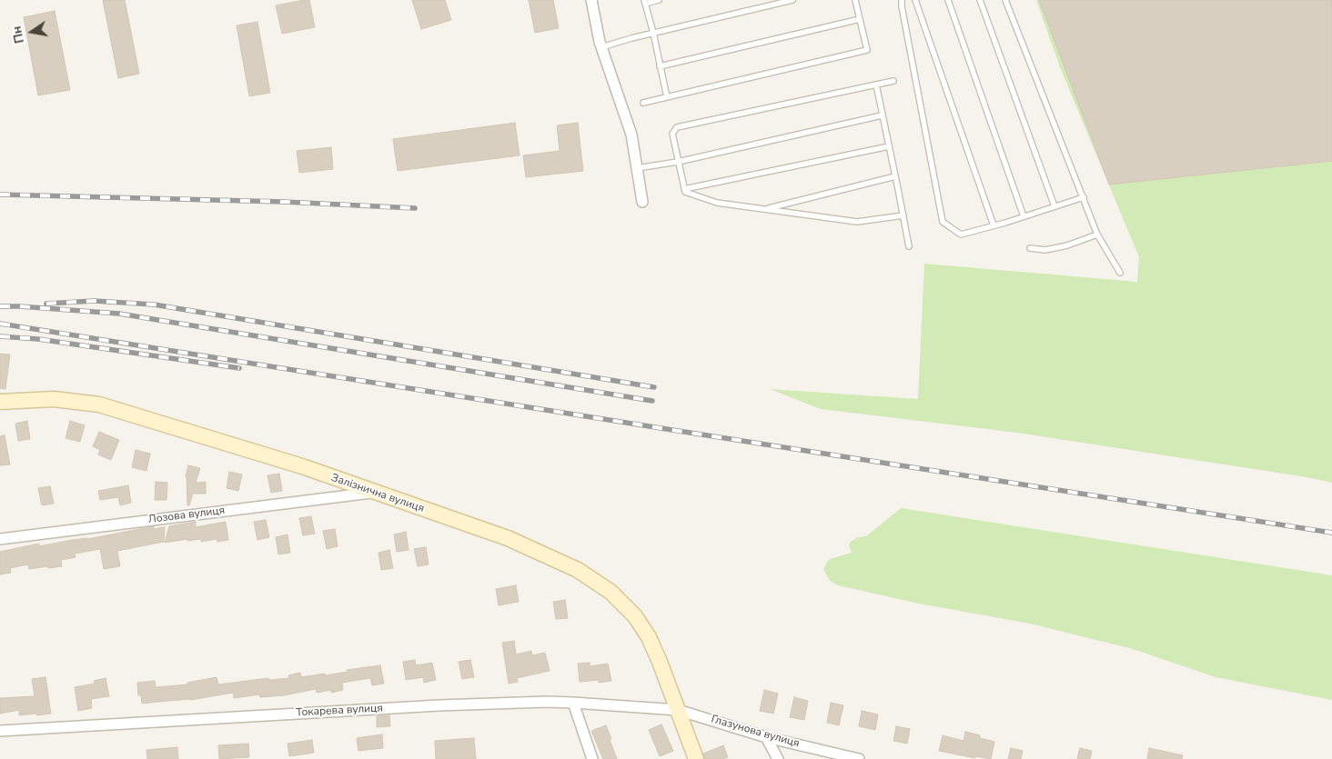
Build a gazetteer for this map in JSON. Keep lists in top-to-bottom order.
{
  "streets": {
    "main road": ["Залізнична вулиця"],
    "street": ["Лозова вулиця", "Токарева вулиця", "Глазунова вулиця"]
  },
  "crossings": [
    ["Залізнична вулиця", "Лозова вулиця"],
    ["Залізнична вулиця", "Токарева вулиця"],
    ["Залізнична вулиця", "Глазунова вулиця"],
    ["Токарева вулиця", "Глазунова вулиця"]
  ],
  "north": "left"
}
